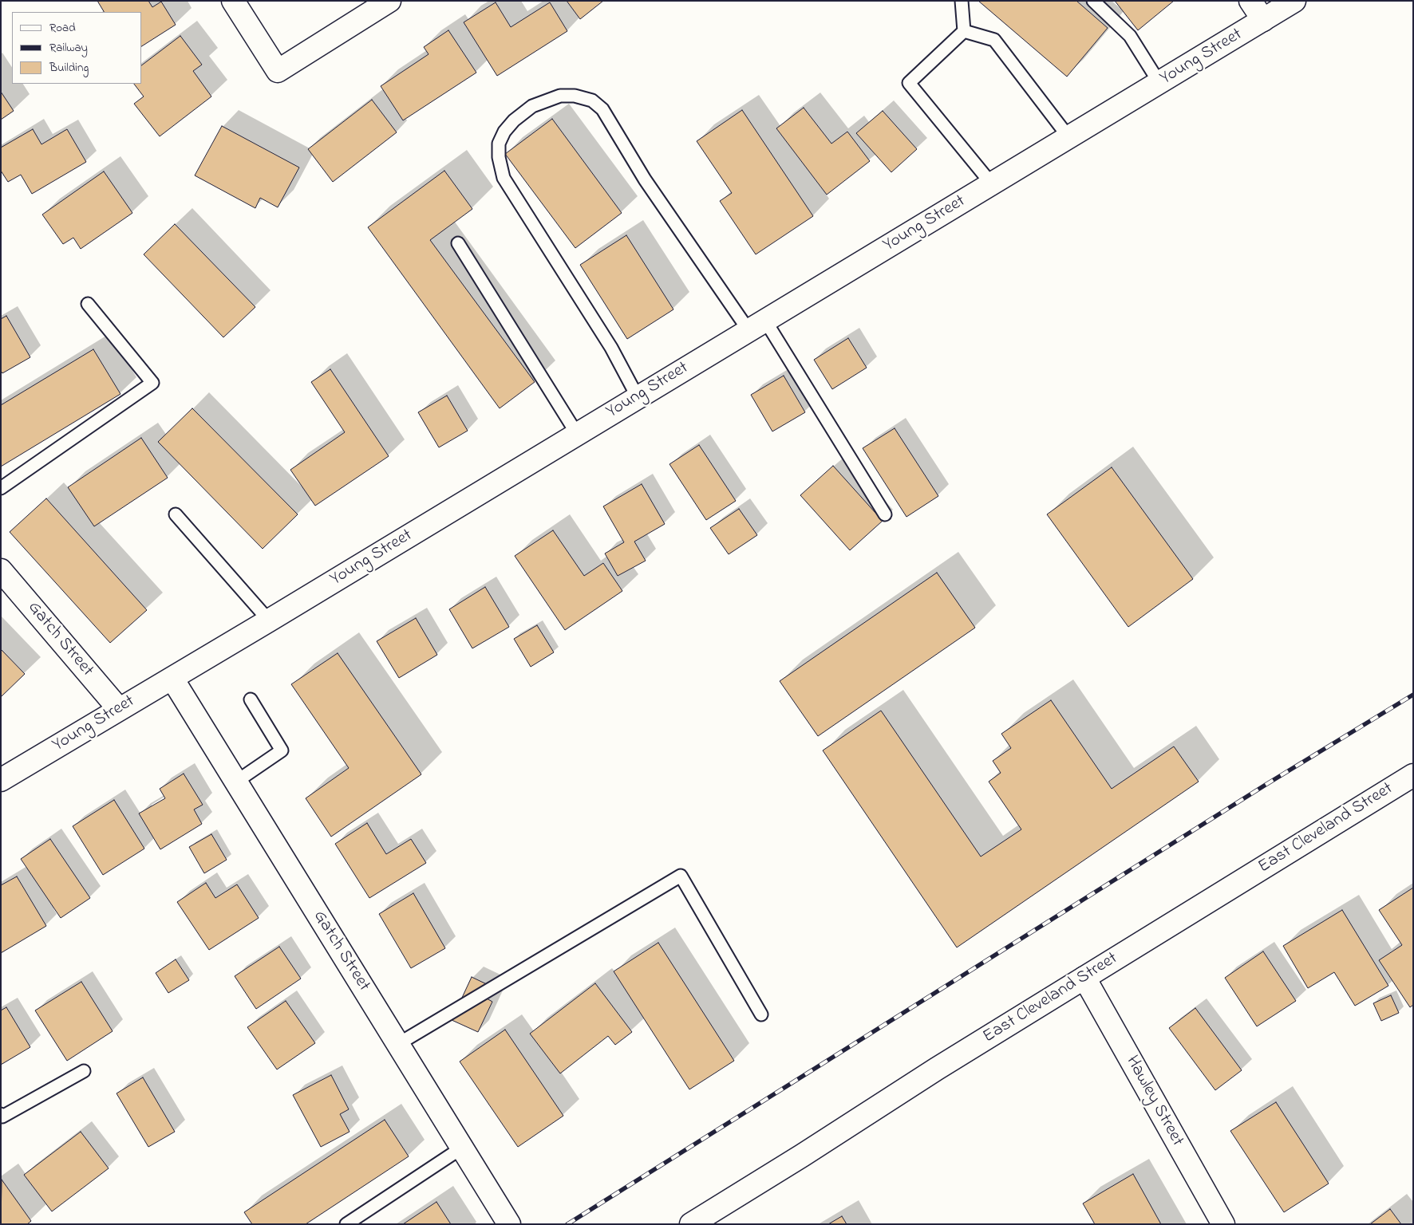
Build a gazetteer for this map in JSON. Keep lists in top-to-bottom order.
{
  "streets": {
    "street": [
      "Young Street",
      "Gatch Street",
      "East Cleveland Street",
      "Hawley Street"
    ]
  },
  "crossings": [
    ["Young Street", "Gatch Street"],
    ["East Cleveland Street", "Hawley Street"]
  ],
  "legend": ["Road", "Railway", "Building"]
}
